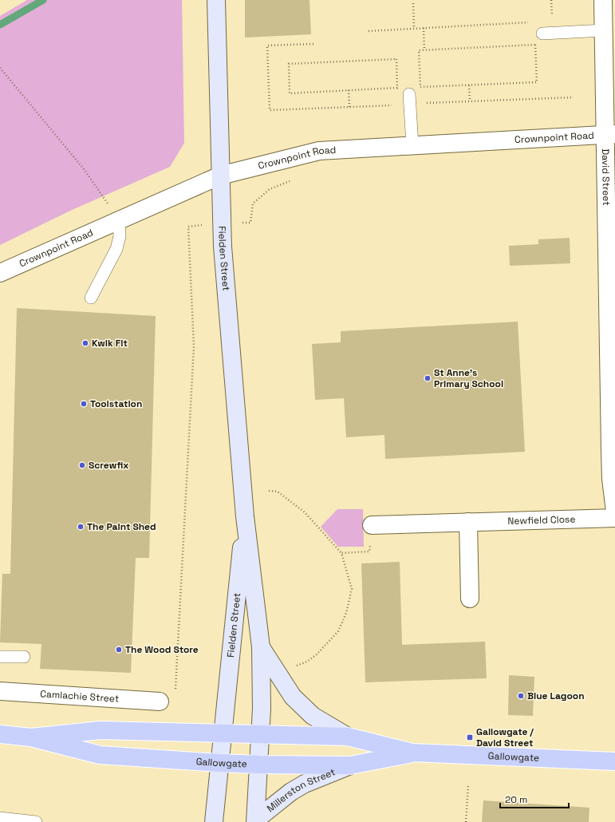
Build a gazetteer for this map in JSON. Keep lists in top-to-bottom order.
{
  "streets": {
    "main road": ["Fielden Street", "Gallowgate", "Millerston Street"],
    "street": [
      "Crownpoint Road",
      "David Street",
      "Newfield Close",
      "Camlachie Street"
    ]
  },
  "crossings": [
    ["Crownpoint Road", "David Street"],
    ["Crownpoint Road", "Fielden Street"],
    ["Fielden Street", "Gallowgate"],
    ["Fielden Street", "Millerston Street"],
    ["Gallowgate", "Millerston Street"]
  ],
  "places": {
    "other": [
      "Kwik Fit",
      "St Anne's Primary School",
      "Toolstation",
      "Screwfix",
      "The Paint Shed",
      "The Wood Store",
      "Blue Lagoon"
    ],
    "transit": ["Gallowgate / David Street"]
  },
  "scale_bar": "20 m"
}
